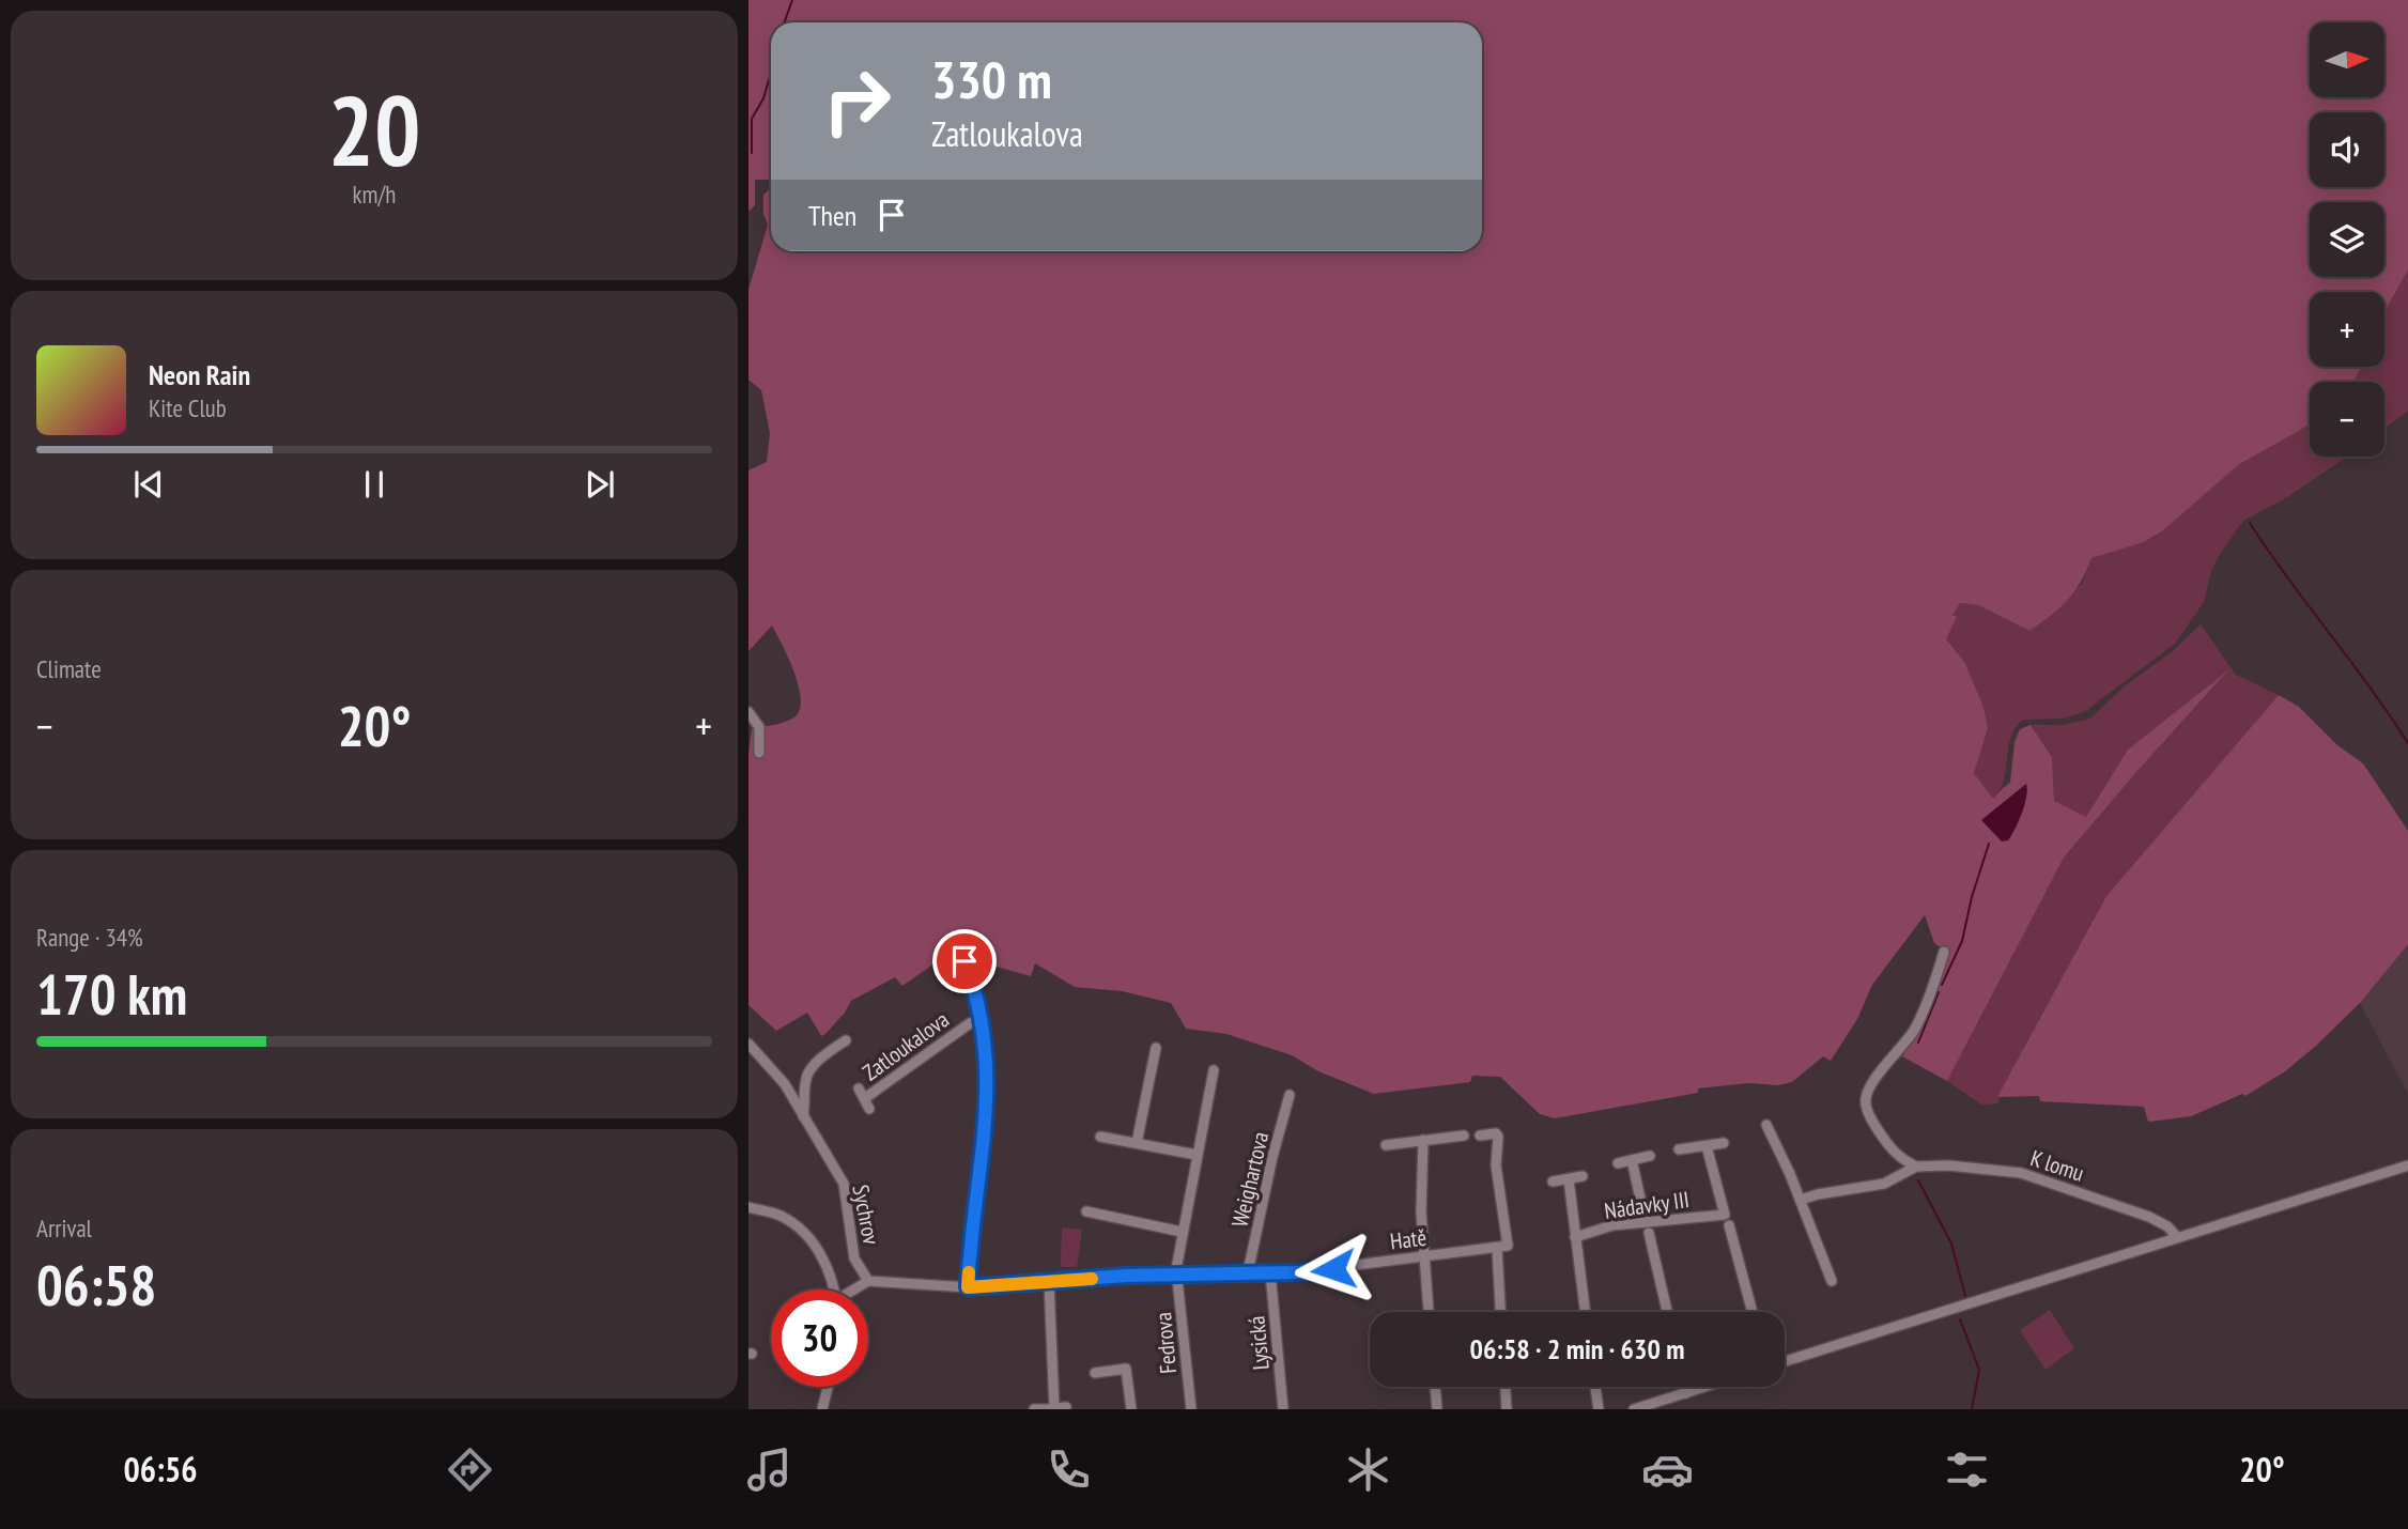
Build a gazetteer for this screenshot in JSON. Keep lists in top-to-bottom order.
{
  "streets": {
    "street": [
      "Zatloukalova",
      "K lomu",
      "Weighartova",
      "Nádavky III",
      "Sychrov",
      "Hatě",
      "Fedrova",
      "Lysická"
    ]
  },
  "crossings": [
    ["Zatloukalova", "Hatě"],
    ["Weighartova", "Hatě"],
    ["Sychrov", "Hatě"],
    ["Hatě", "Fedrova"],
    ["Hatě", "Lysická"]
  ],
  "north": "right",
  "page": {
    "tile": [
      ["20", "km/h"],
      "Climate",
      ["Range · 34%", "170 km"],
      ["Arrival", "06:58"]
    ],
    "map_buttons": ["+", "−"],
    "turn": ["330 m", "Zatloukalova"],
    "then": "Then",
    "song": ["Neon Rain", "Kite Club"],
    "heat": ["−", "20°", "+"],
    "limit": "30",
    "trip": "06:58 · 2 min · 630 m",
    "tabs": ["06:56", "20°"]
  }
}
